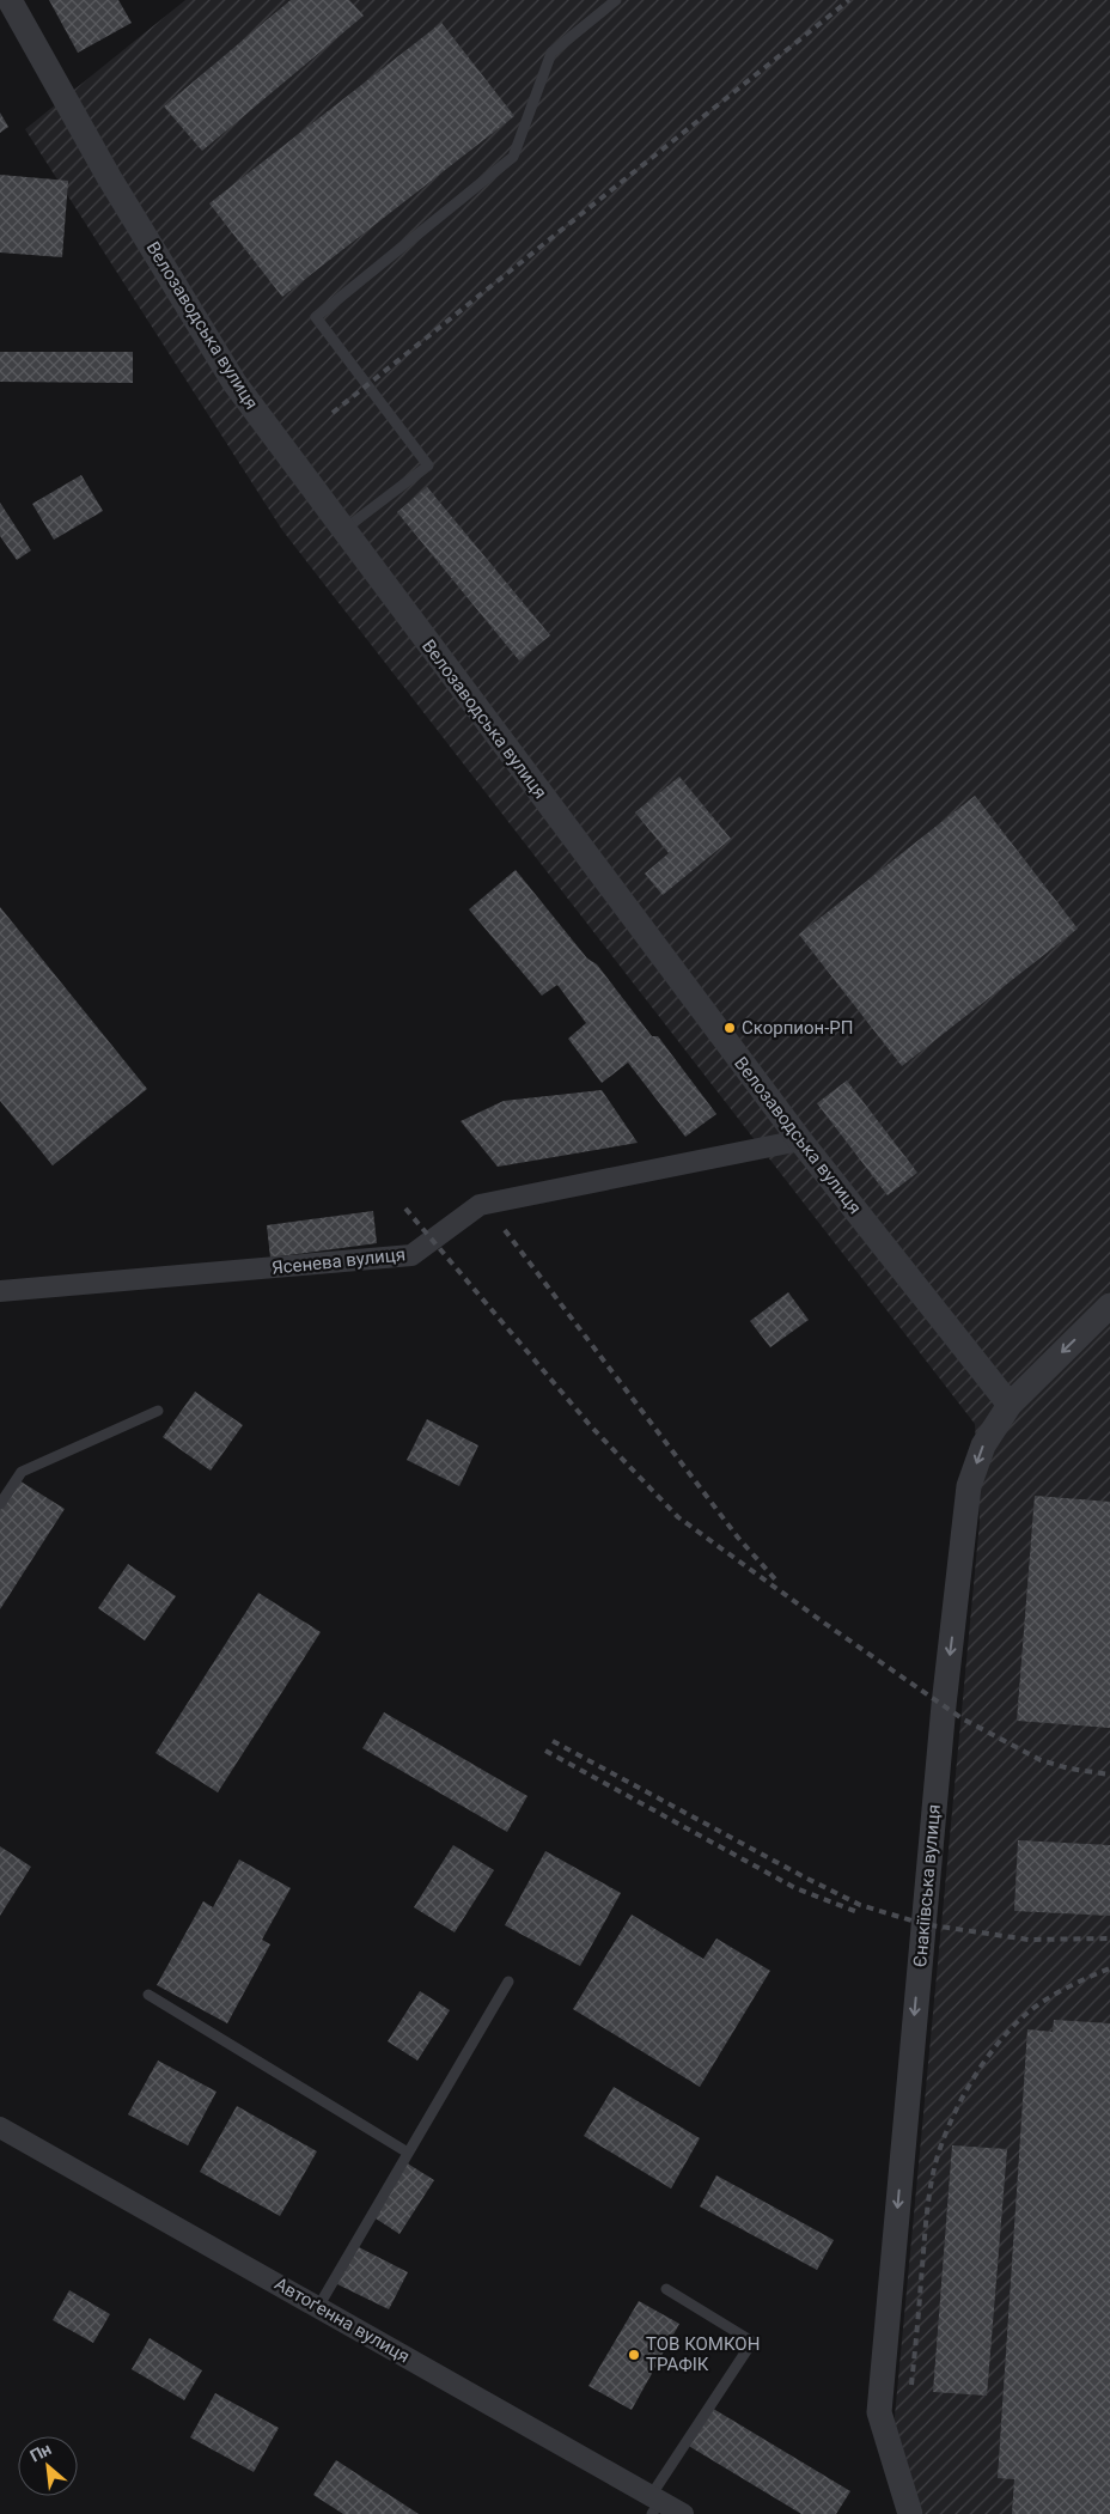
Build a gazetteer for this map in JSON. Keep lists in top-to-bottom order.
{
  "streets": {
    "street": [
      "Велозаводська вулиця",
      "Ясенева вулиця",
      "Єнакіївська вулиця",
      "Автоґенна вулиця"
    ]
  },
  "crossings": [
    ["Велозаводська вулиця", "Ясенева вулиця"],
    ["Велозаводська вулиця", "Єнакіївська вулиця"]
  ],
  "one_way": ["Єнакіївська вулиця"],
  "places": ["Скорпион-РП", "ТОВ КОМКОН ТРАФІК"],
  "north": "top left"
}
